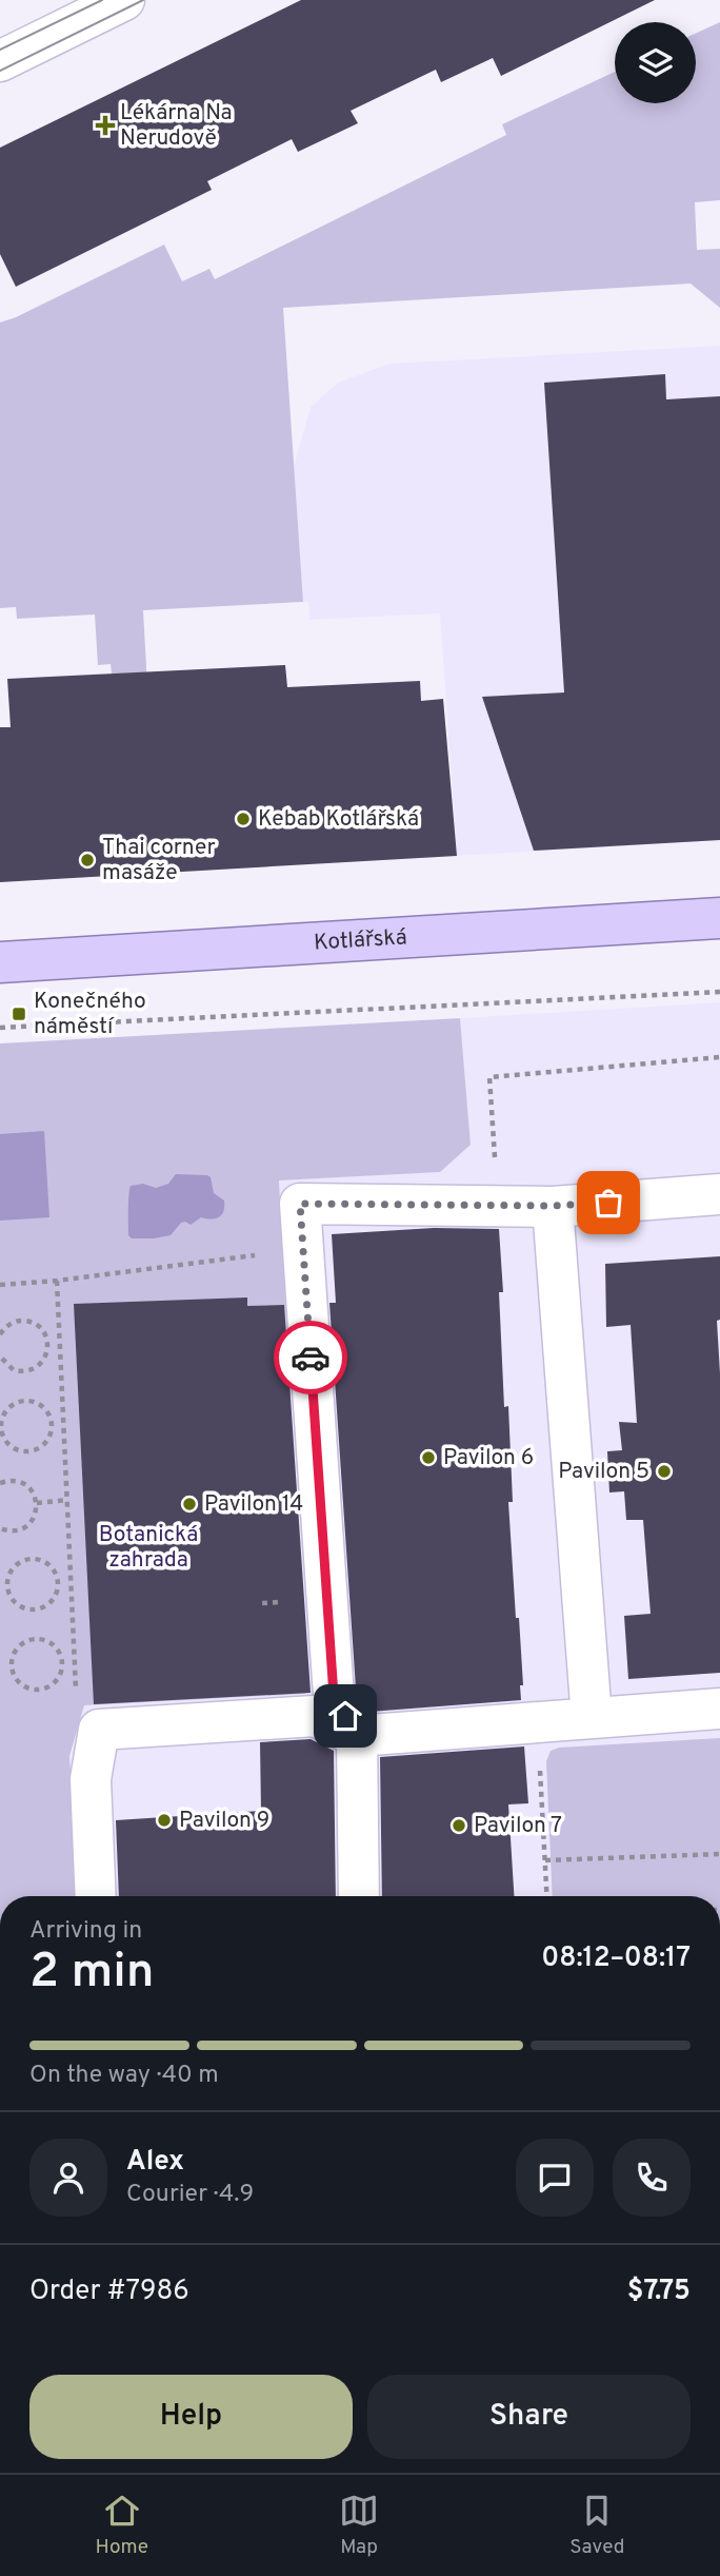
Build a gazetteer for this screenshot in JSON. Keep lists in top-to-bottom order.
{
  "streets": {
    "main road": ["Kotlářská"]
  },
  "parks": ["Botanická zahrada"],
  "places": {
    "health": ["Lékárna Na Nerudově"],
    "other": [
      "Kebab Kotlářská",
      "Thai corner masáže",
      "Pavilon 6",
      "Pavilon 5",
      "Pavilon 14",
      "Pavilon 9",
      "Pavilon 7"
    ],
    "transit": ["Konečného náměstí"]
  },
  "page": {
    "heading": ["2 min", "Arriving in", "08:12–08:17"],
    "panel": [
      "Alex",
      "Courier · 4.9",
      "Order #7986",
      "$7.75"
    ],
    "bar": "On the way · 40 m",
    "buttons": ["Help", "Share"],
    "tabs": ["Home", "Map", "Saved"]
  }
}
